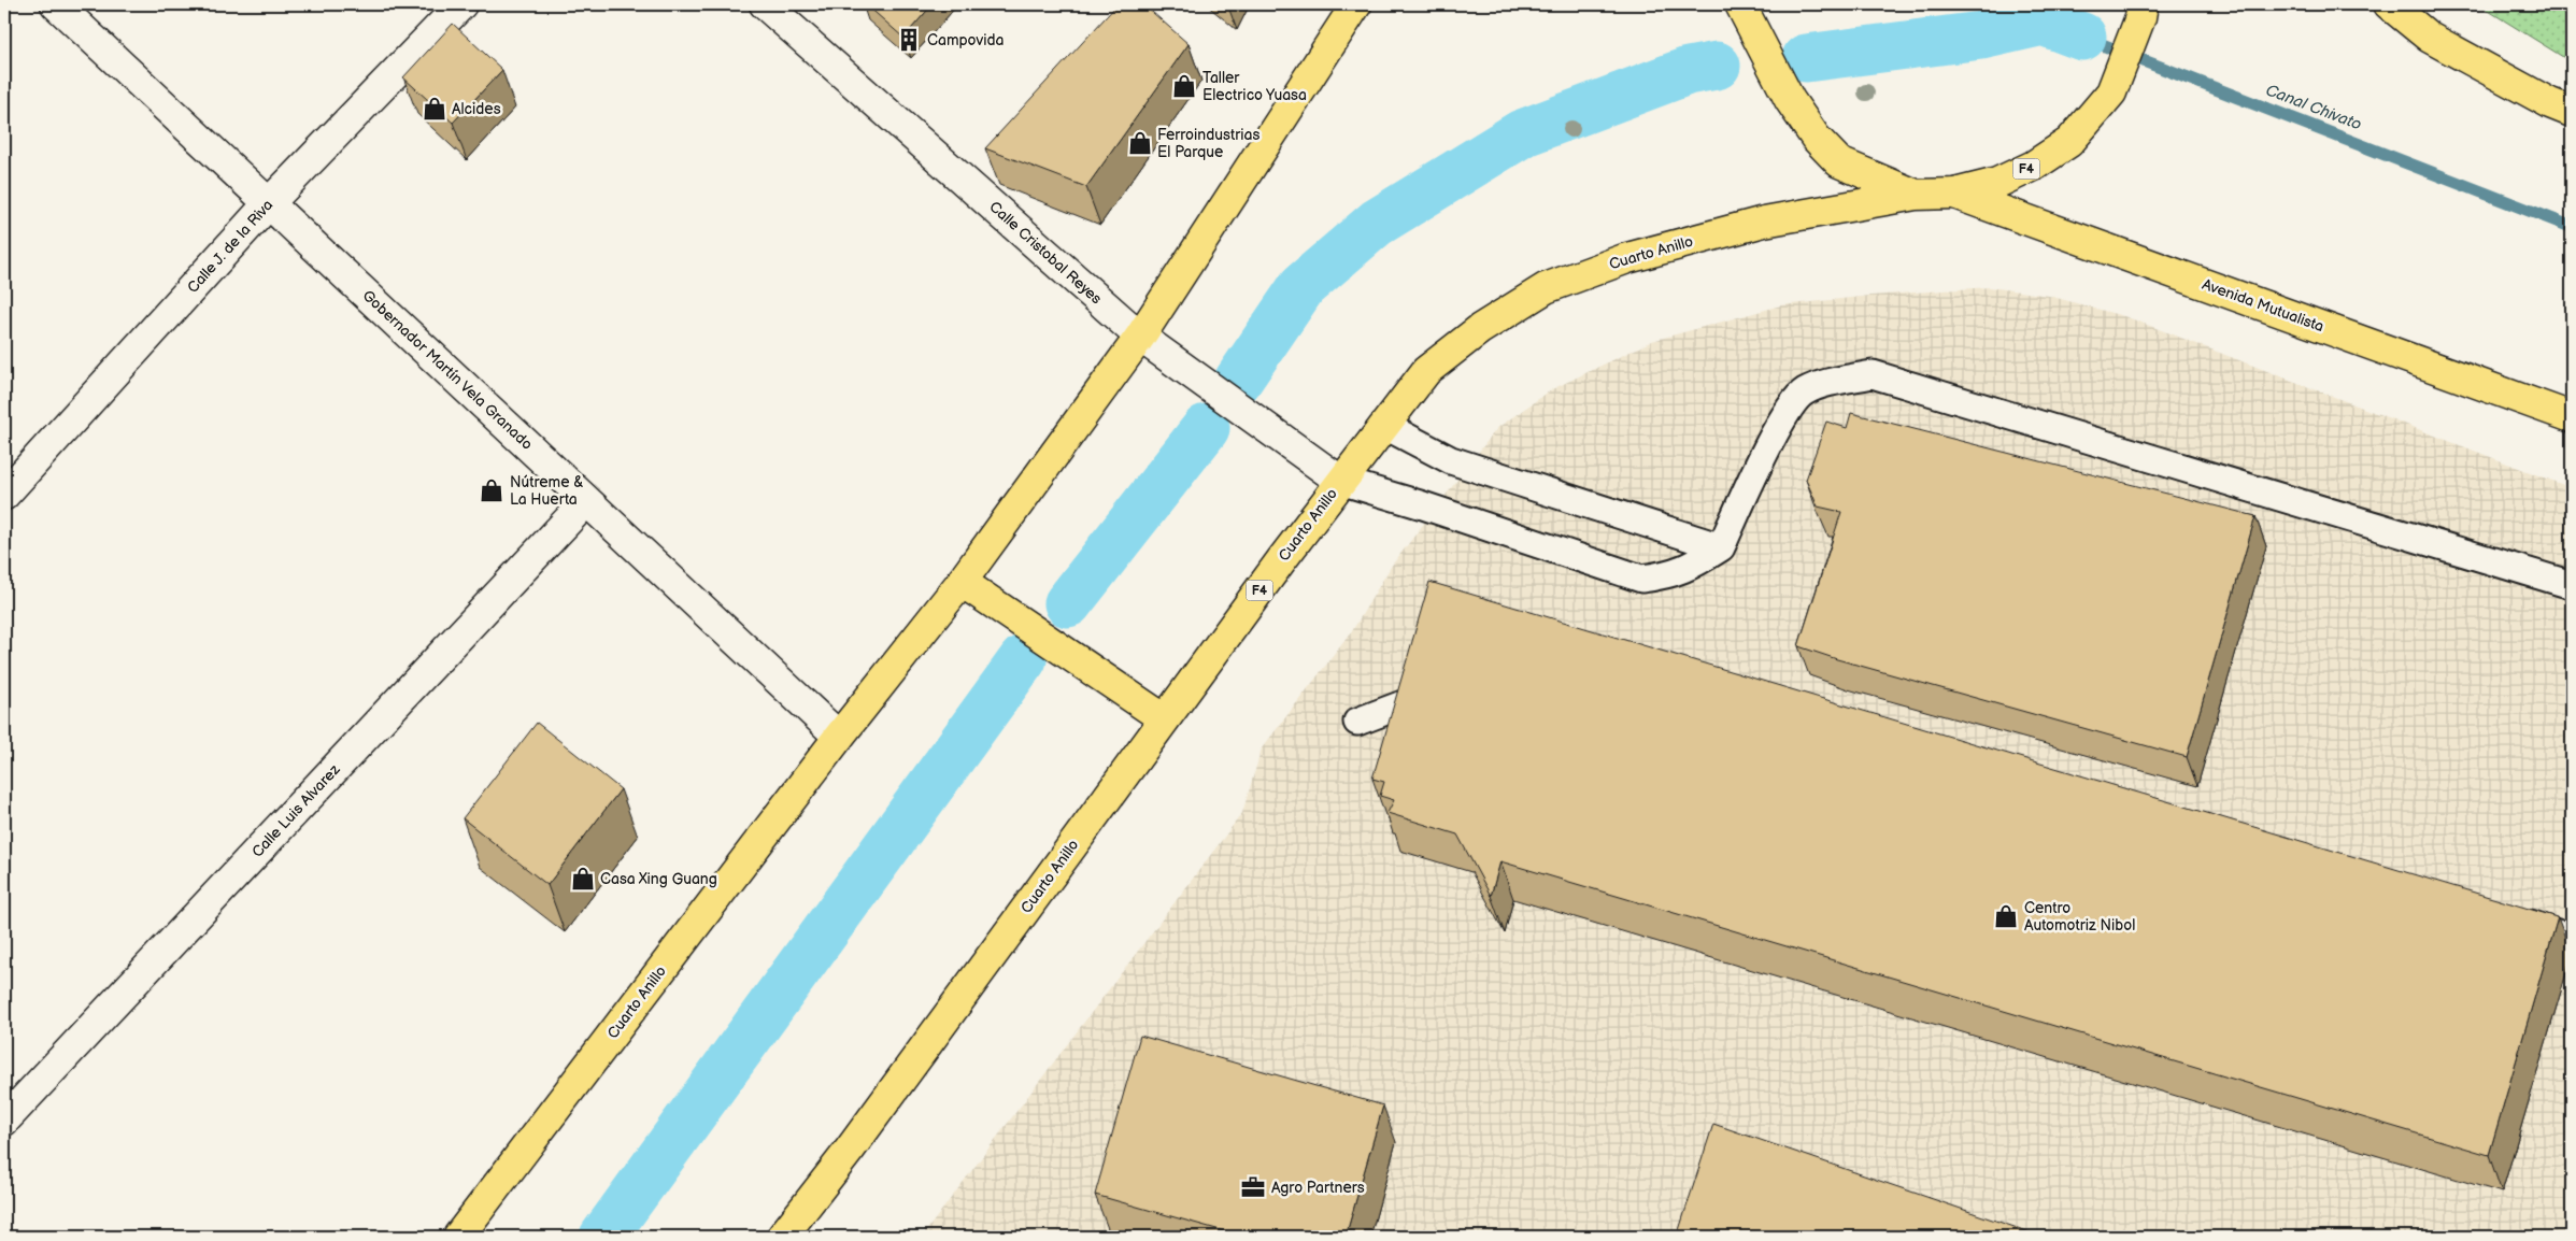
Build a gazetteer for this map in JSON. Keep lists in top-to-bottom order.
{
  "streets": {
    "main road": ["F4", "Cuarto Anillo", "Avenida Mutualista"],
    "street": [
      "Calle J. de la Riva",
      "Calle Cristobal Reyes",
      "Gobernador Martín Vela Granado",
      "Calle Luis Alvarez"
    ]
  },
  "crossings": [
    ["F4", "Cuarto Anillo"],
    ["F4", "Avenida Mutualista"],
    ["Calle J. de la Riva", "Gobernador Martín Vela Granado"],
    ["Calle Cristobal Reyes", "Cuarto Anillo"],
    ["Cuarto Anillo", "Gobernador Martín Vela Granado"],
    ["Gobernador Martín Vela Granado", "Calle Luis Alvarez"]
  ],
  "water": ["Canal Chivato"],
  "places": {
    "building": ["Campovida"],
    "shop": [
      "Taller Electrico Yuasa",
      "Alcides",
      "Ferroindustrias El Parque",
      "Nútreme & La Huerta",
      "Casa Xing Guang",
      "Centro Automotriz Nibol"
    ],
    "office": ["Agro Partners"]
  }
}
